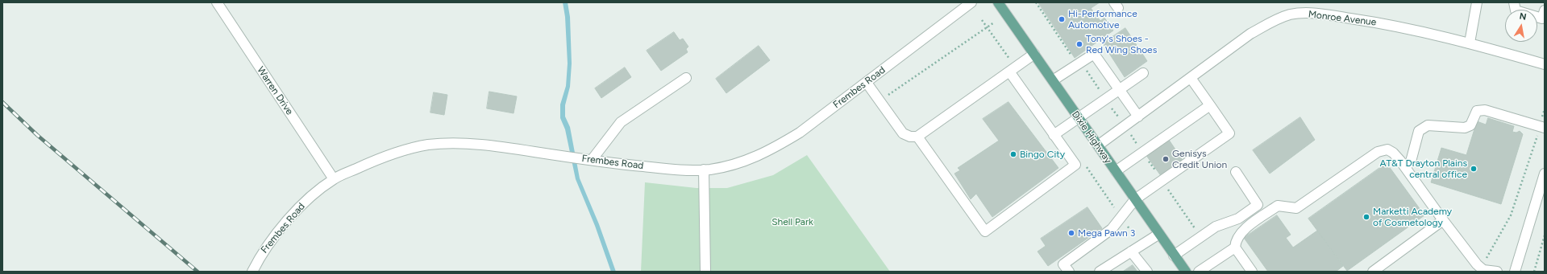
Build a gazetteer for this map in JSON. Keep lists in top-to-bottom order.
{
  "streets": {
    "main road": ["Dixie Highway"],
    "street": ["Monroe Avenue", "Frembes Road", "Warren Drive"]
  },
  "crossings": [
    ["Monroe Avenue", "Dixie Highway"],
    ["Frembes Road", "Warren Drive"]
  ],
  "parks": ["Shell Park"],
  "places": [
    "Hi-Performance Automotive",
    "Tony's Shoes - Red Wing Shoes",
    "Bingo City",
    "Genisys Credit Union",
    "AT&T Drayton Plains central office",
    "Marketti Academy of Cosmetology",
    "Mega Pawn 3"
  ],
  "north": "top"
}
